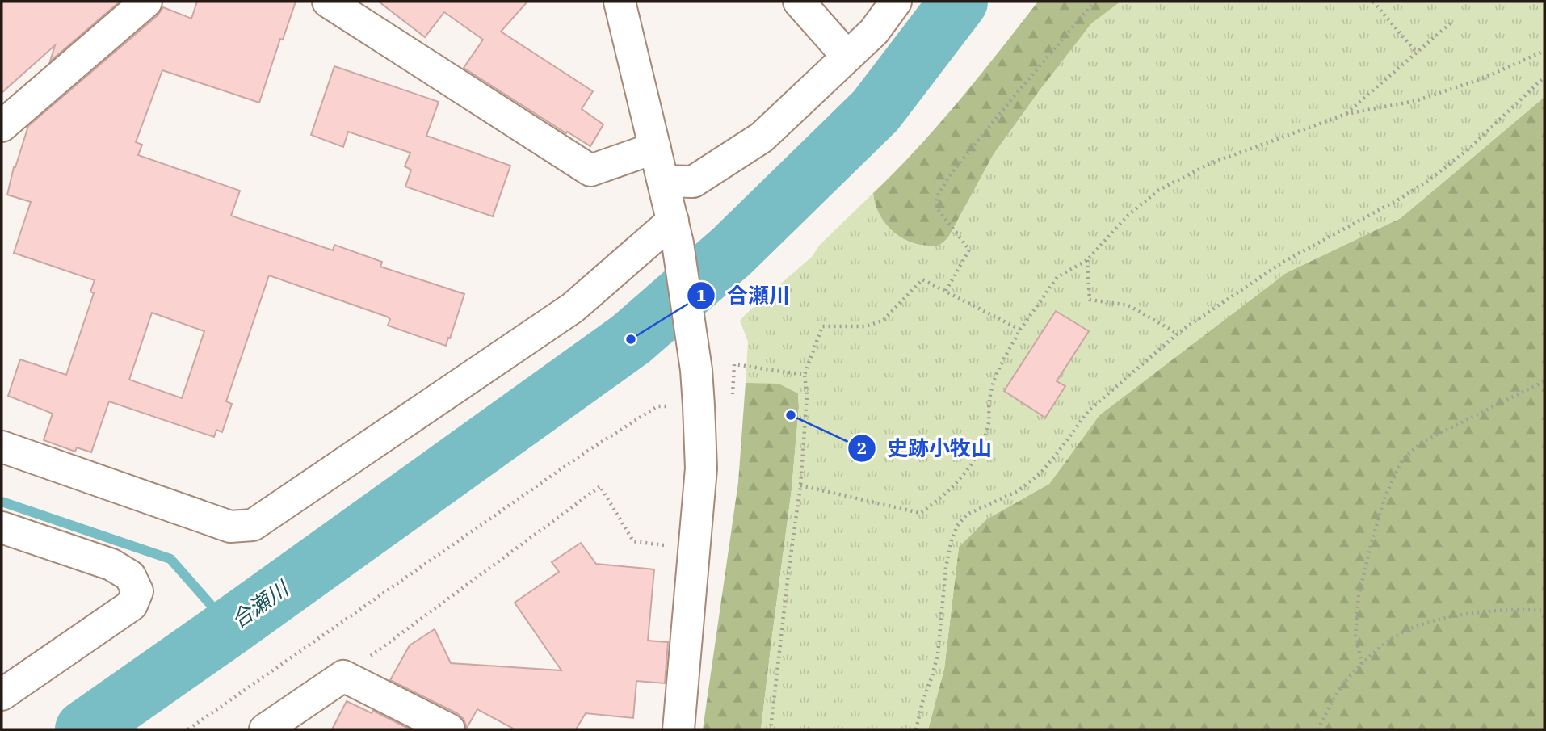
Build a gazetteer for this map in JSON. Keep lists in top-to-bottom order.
{
  "water": ["合瀬川"],
  "places": ["合瀬川", "史跡小牧山"]
}
